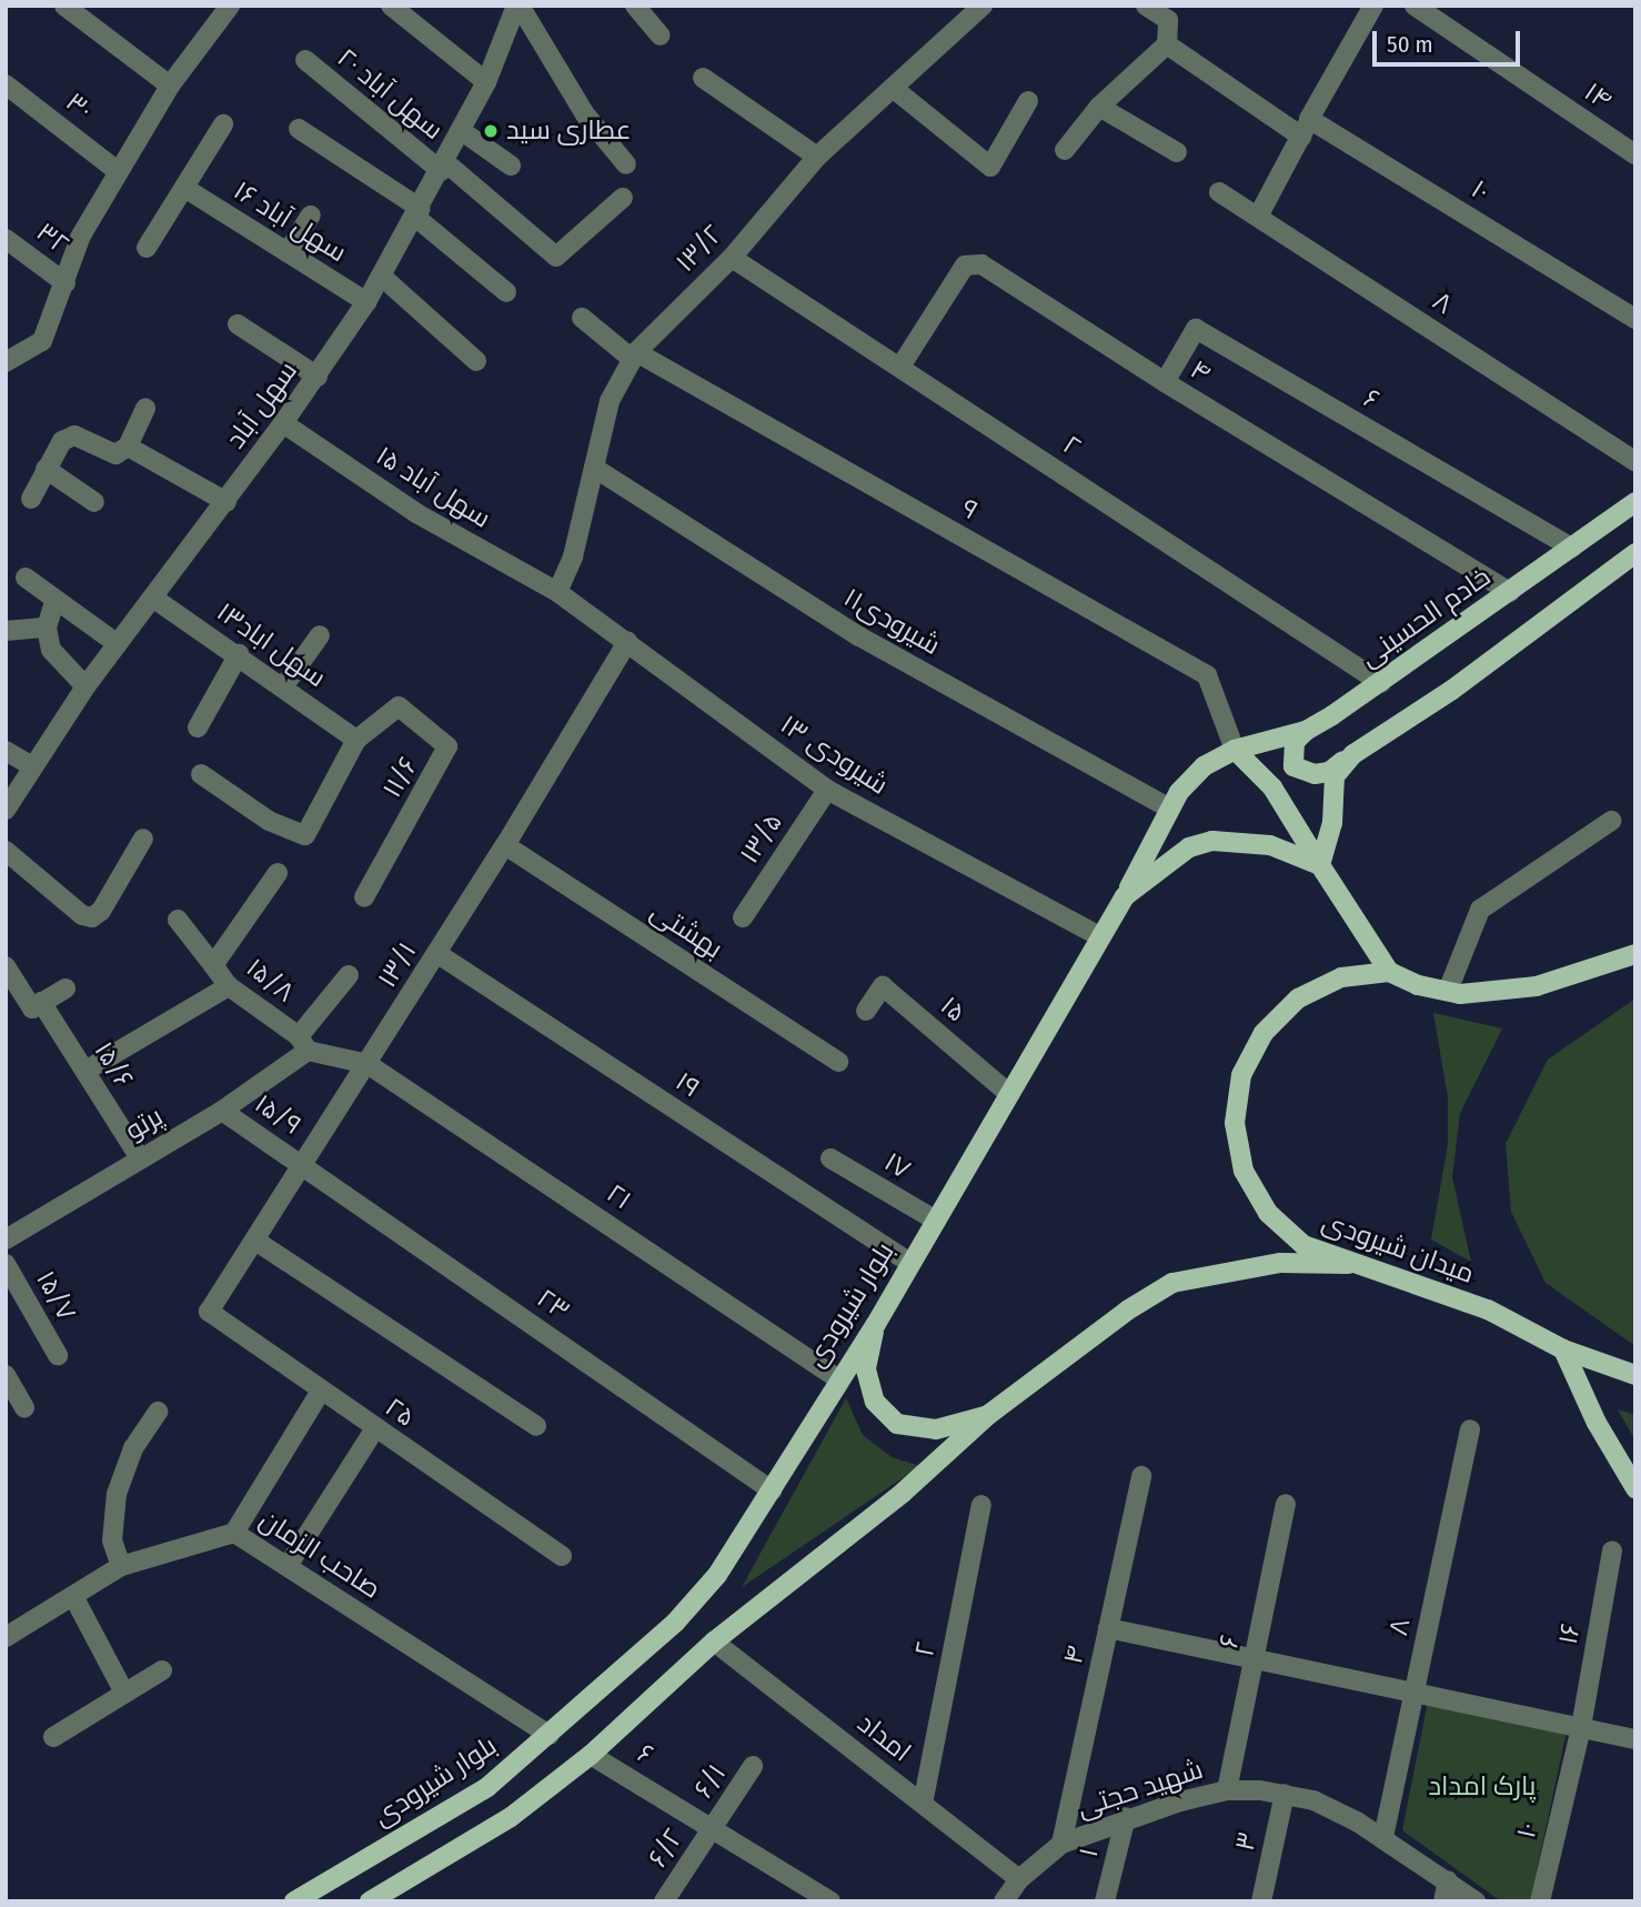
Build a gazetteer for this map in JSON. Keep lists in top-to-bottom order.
{
  "streets": {
    "main road": ["خادم الحسینی", "میدان شیرودی", "بلوار شیرودی"],
    "street": [
      "سهل آباد ۲۰",
      "۱۴",
      "۳۰",
      "۱۰",
      "سهل آباد ۱۶",
      "۳۲",
      "۱۳/۲",
      "۸",
      "۴",
      "۶",
      "سهل آباد",
      "۲",
      "سهل آباد ۱۵",
      "۹",
      "۱۱شیرودی",
      "سهل اباد۱۳",
      "شیرودی ۱۳",
      "۱۱/۶",
      "۱۳/۵",
      "بهشتی",
      "۱۳/۱",
      "۱۵/۸",
      "۱۵",
      "۱۵/۶",
      "۱۹",
      "۱۵/۹",
      "پرتو",
      "۱۷",
      "۲۱",
      "۱۵/۷",
      "۲۳",
      "۲۵",
      "صاحب الزمان",
      "۱۶",
      "امداد",
      "۶/۱",
      "شهید حجتی",
      "۳",
      "۶/۲",
      "۱"
    ]
  },
  "crossings": [
    ["سهل آباد ۲۰", "سهل آباد"],
    ["۱۰", "۱۶"],
    ["سهل آباد ۱۶", "سهل آباد"],
    ["۱۳/۲", "۲"],
    ["۱۳/۲", "سهل آباد ۱۵"],
    ["۱۳/۲", "۹"],
    ["۱۳/۲", "۱۱شیرودی"],
    ["۱۳/۲", "شیرودی ۱۳"],
    ["۸", "شهید حجتی"],
    ["۴", "۶"],
    ["۴", "۲"],
    ["۴", "خادم الحسینی"],
    ["۴", "شهید حجتی"],
    ["۶", "خادم الحسینی"],
    ["۶", "۶/۱"],
    ["۶", "شهید حجتی"],
    ["۶", "۶/۲"],
    ["سهل آباد", "سهل آباد ۱۵"],
    ["سهل آباد", "سهل اباد۱۳"],
    ["۲", "خادم الحسینی"],
    ["۲", "امداد"],
    ["سهل آباد ۱۵", "شیرودی ۱۳"],
    ["۹", "خادم الحسینی"],
    ["خادم الحسینی", "۱۱شیرودی"],
    ["خادم الحسینی", "بلوار شیرودی"],
    ["سهل اباد۱۳", "۱۱/۶"],
    ["شیرودی ۱۳", "۱۳/۵"],
    ["شیرودی ۱۳", "۱۳/۱"],
    ["شیرودی ۱۳", "بلوار شیرودی"],
    ["بهشتی", "۱۳/۱"],
    ["۱۳/۱", "۱۹"],
    ["۱۳/۱", "۱۵/۹"],
    ["۱۳/۱", "۲۱"],
    ["۱۳/۱", "۲۳"],
    ["۱۳/۱", "۲۵"],
    ["۱۵/۸", "پرتو"],
    ["۱۵", "بلوار شیرودی"],
    ["۱۵/۶", "پرتو"],
    ["۱۹", "بلوار شیرودی"],
    ["۱۵/۹", "پرتو"],
    ["۱۵/۹", "۲۳"],
    ["۱۷", "بلوار شیرودی"],
    ["۲۱", "بلوار شیرودی"],
    ["۲۳", "بلوار شیرودی"],
    ["بلوار شیرودی", "صاحب الزمان"],
    ["امداد", "شهید حجتی"],
    ["۶/۱", "۶/۲"],
    ["شهید حجتی", "۳"],
    ["شهید حجتی", "۱"]
  ],
  "parks": ["پارک امداد"],
  "places": ["عطاری سید"],
  "scale_bar": "50 m"
}
